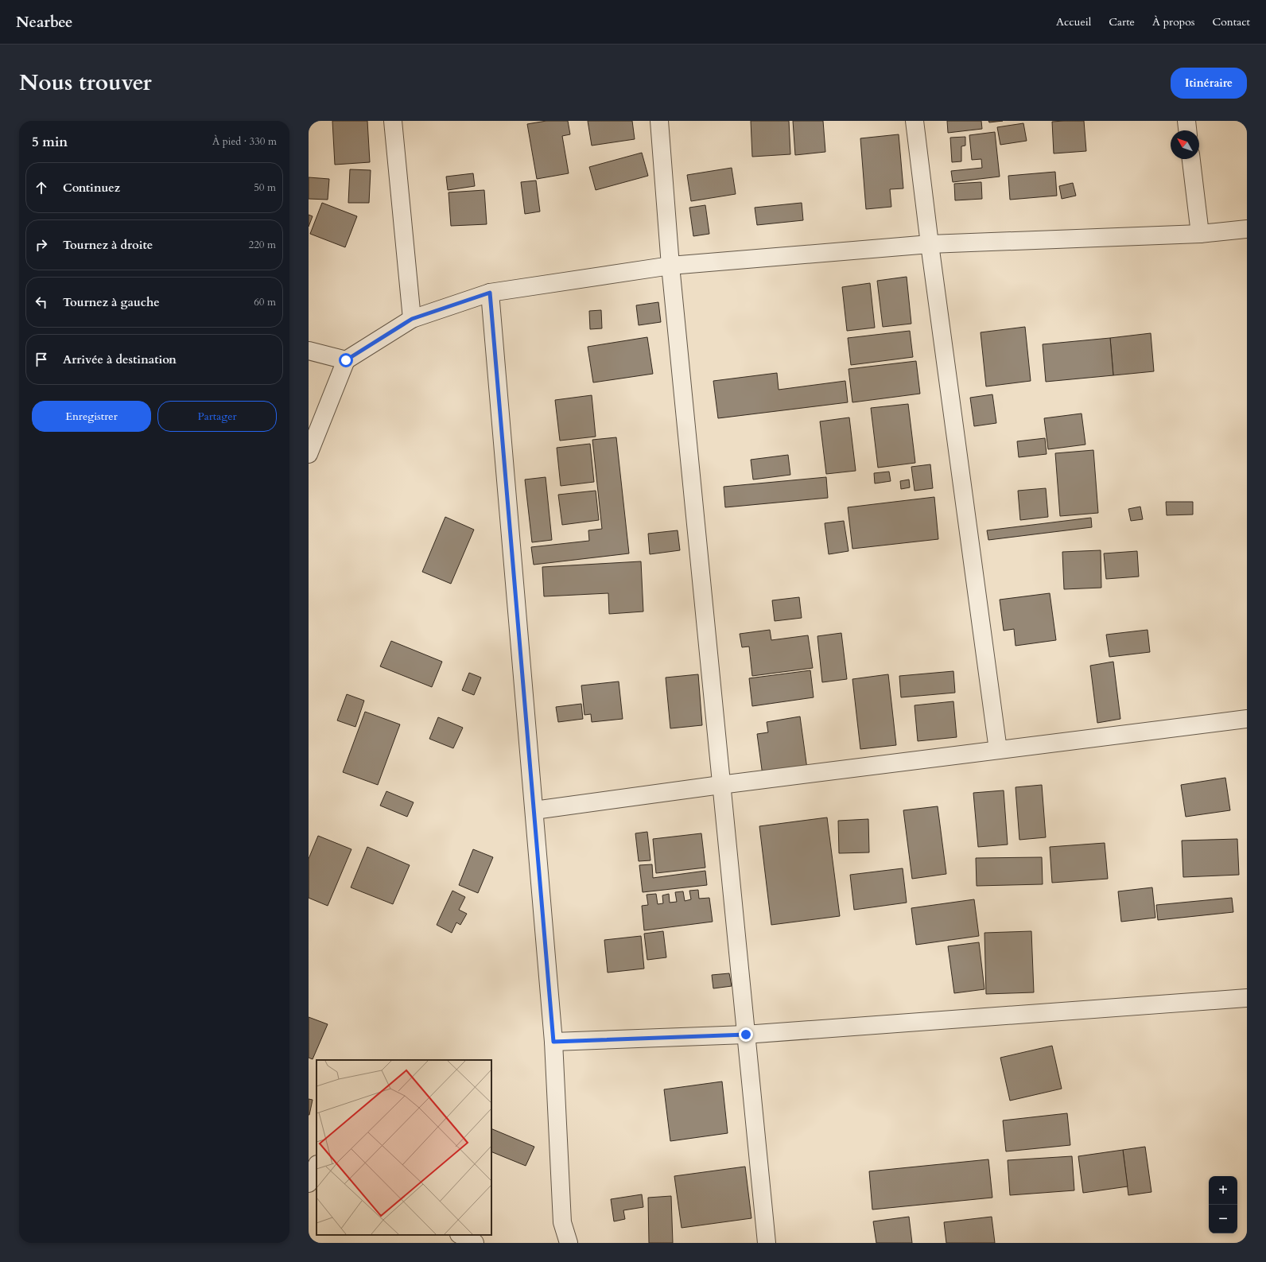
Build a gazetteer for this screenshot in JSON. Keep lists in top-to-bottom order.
{
  "north": "top left",
  "page": {
    "header": "Nearbee",
    "nav": [
      "Accueil",
      "Carte",
      "À propos",
      "Contact"
    ],
    "title": "Nous trouver",
    "buttons": [
      "Itinéraire",
      ["Enregistrer", "Partager"]
    ],
    "heading": ["5 min", "À pied · 330 m"],
    "list": [
      ["Continuez", "50 m"],
      ["Tournez à droite", "220 m"],
      ["Tournez à gauche", "60 m"],
      "Arrivée à destination"
    ],
    "map_buttons": ["+", "−"]
  }
}
